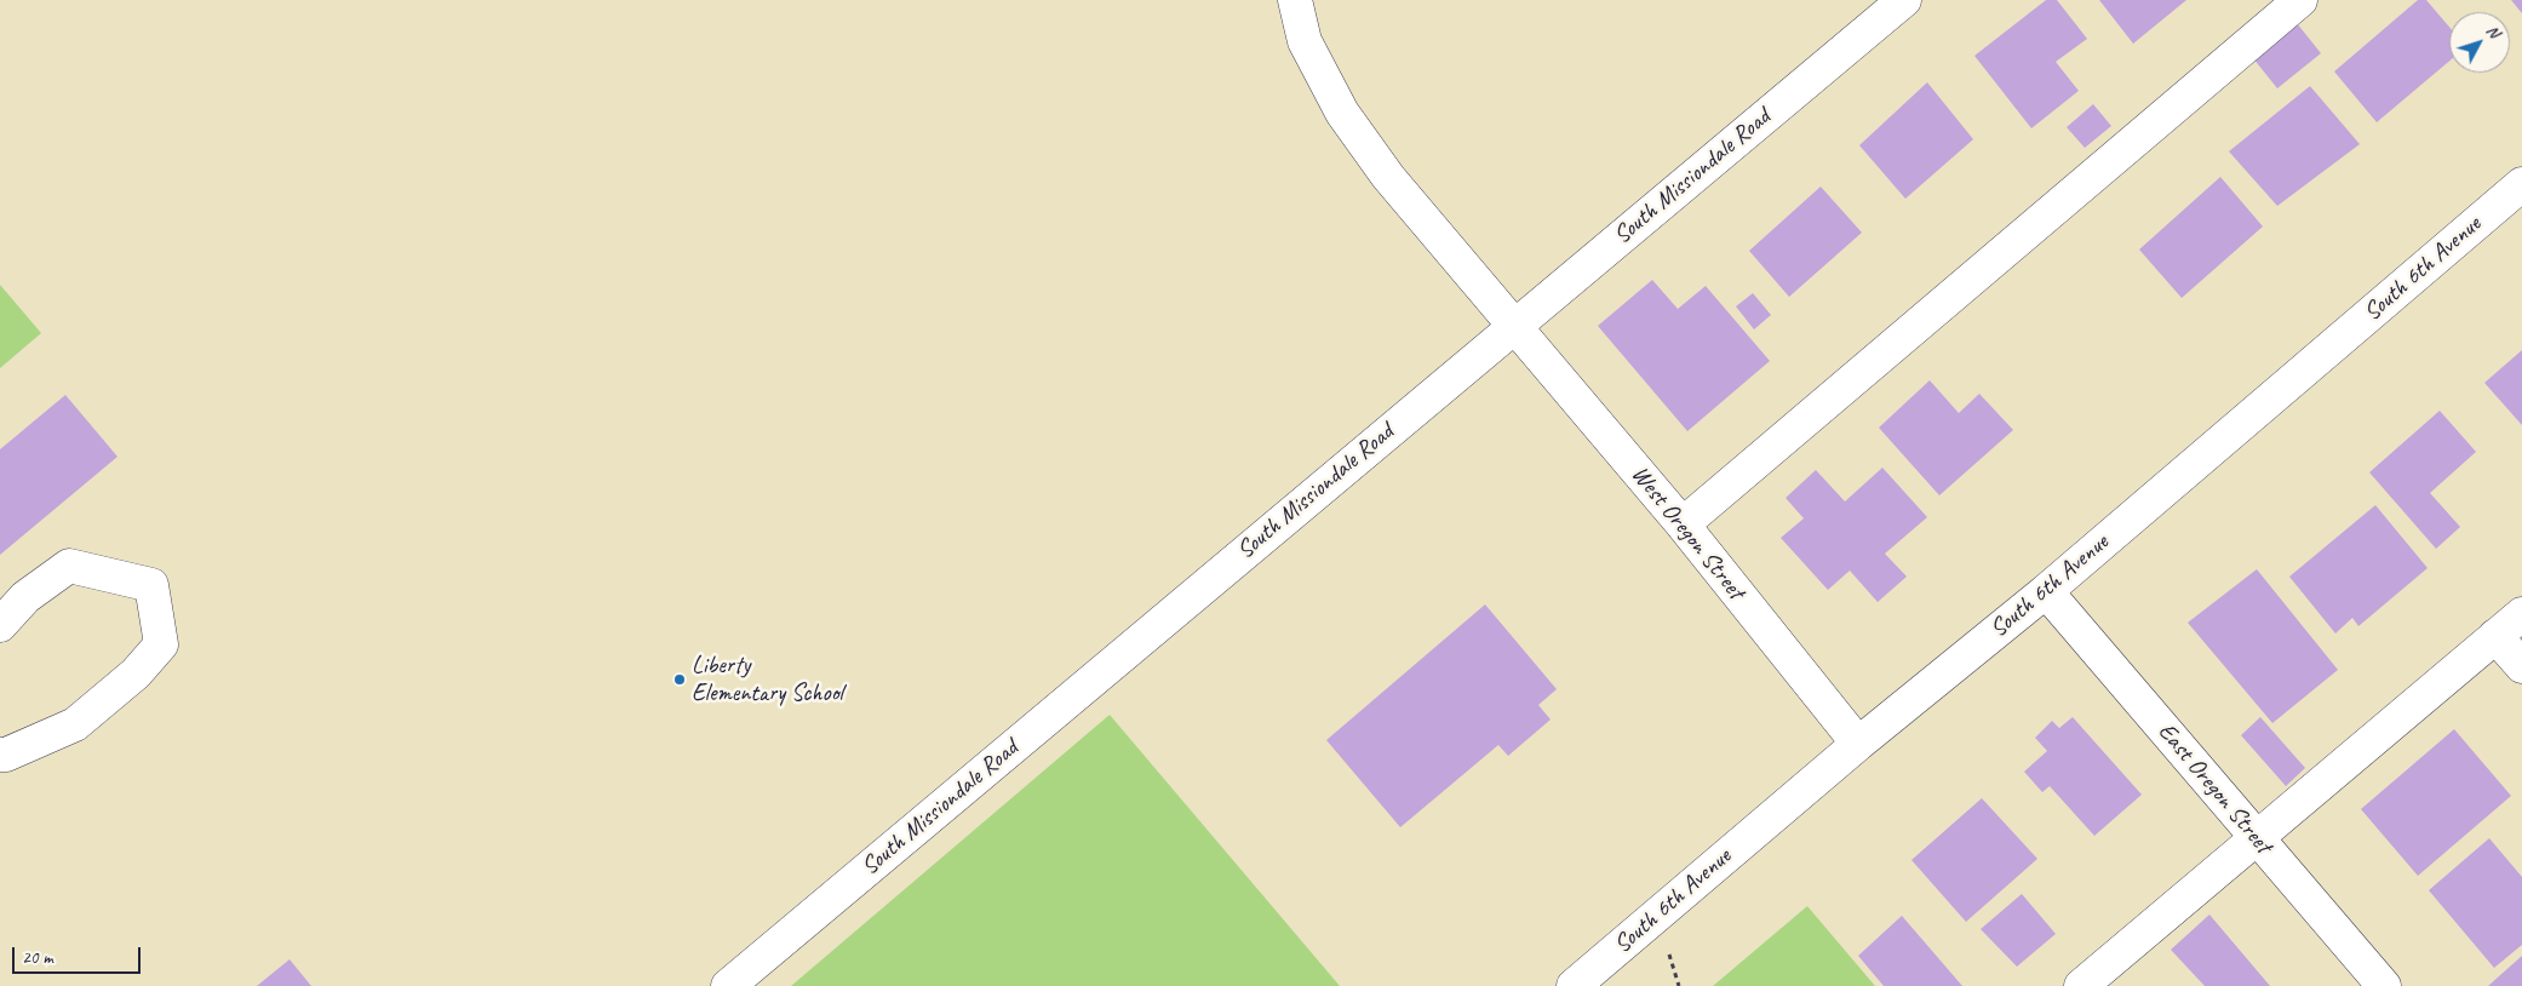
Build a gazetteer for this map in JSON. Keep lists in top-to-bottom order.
{
  "streets": {
    "street": [
      "South Missiondale Road",
      "South 6th Avenue",
      "West Oregon Street",
      "East Oregon Street"
    ]
  },
  "crossings": [
    ["South Missiondale Road", "West Oregon Street"],
    ["South 6th Avenue", "West Oregon Street"],
    ["South 6th Avenue", "East Oregon Street"]
  ],
  "places": ["Liberty Elementary School"],
  "scale_bar": "20 m",
  "north": "top right"
}
